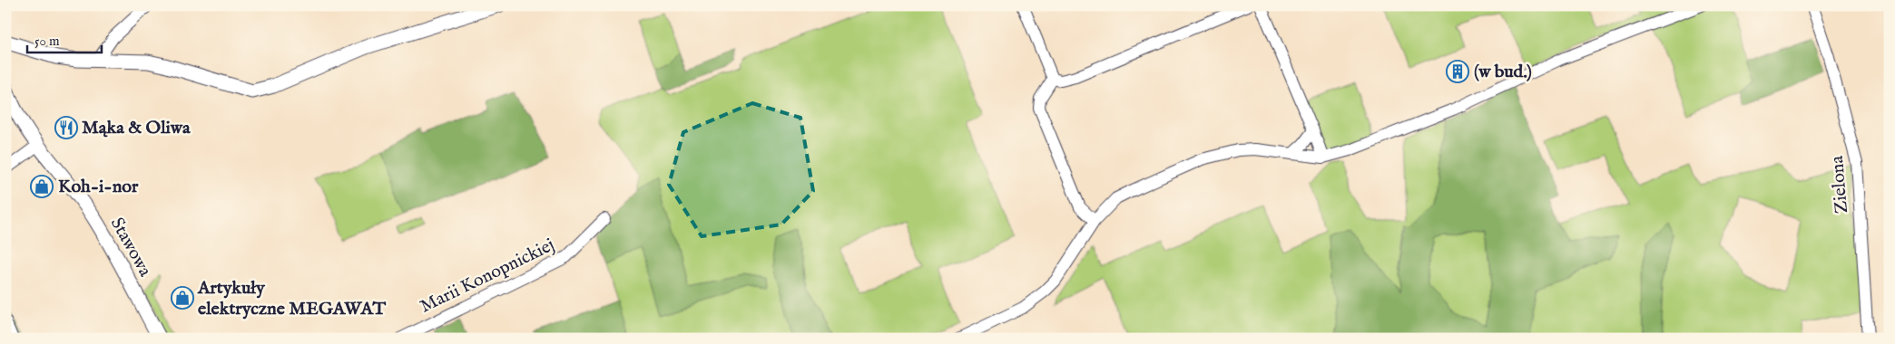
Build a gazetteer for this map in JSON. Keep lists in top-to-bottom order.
{
  "streets": {
    "street": ["Zielona", "Stawowa", "Marii Konopnickiej"]
  },
  "places": {
    "building": ["(w bud.)"],
    "restaurant": ["Mąka & Oliwa"],
    "shop": ["Koh-i-nor", "Artykuły elektryczne MEGAWAT"]
  },
  "scale_bar": "50 m"
}
